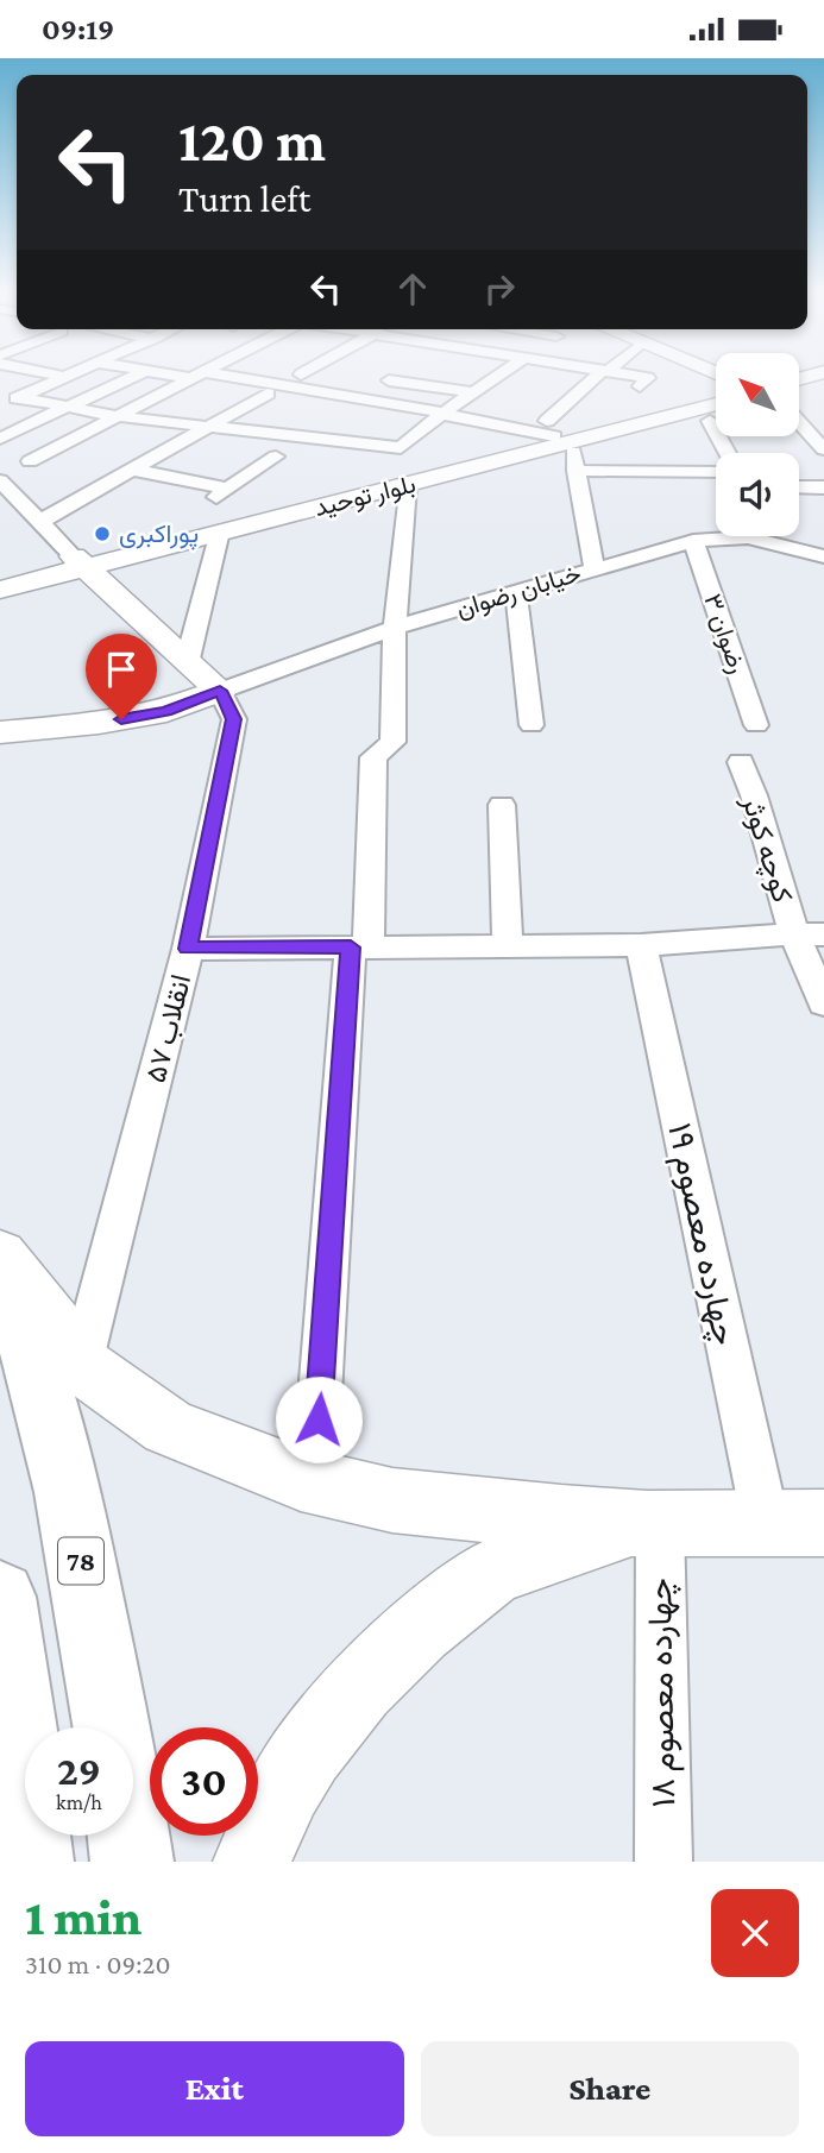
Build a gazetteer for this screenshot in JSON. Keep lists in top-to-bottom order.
{
  "streets": {
    "main road": ["78"],
    "street": [
      "بلوار توحید",
      "خیابان رضوان",
      "رضوان ۳",
      "کوچه کوثر",
      "انقلاب ۵۷",
      "چهارده معصوم ۱۹",
      "چهارده معصوم ۱۸"
    ]
  },
  "crossings": [
    ["خیابان رضوان", "رضوان ۳"],
    ["خیابان رضوان", "انقلاب ۵۷"]
  ],
  "places": ["پوراکبری"],
  "north": "top left",
  "page": {
    "status": "09:19",
    "turn": ["120 m", "Turn left"],
    "speed": "29 km/h",
    "limit": "30",
    "heading": ["1 min", "310 m · 09:20"],
    "buttons": ["Exit", "Share"]
  }
}
